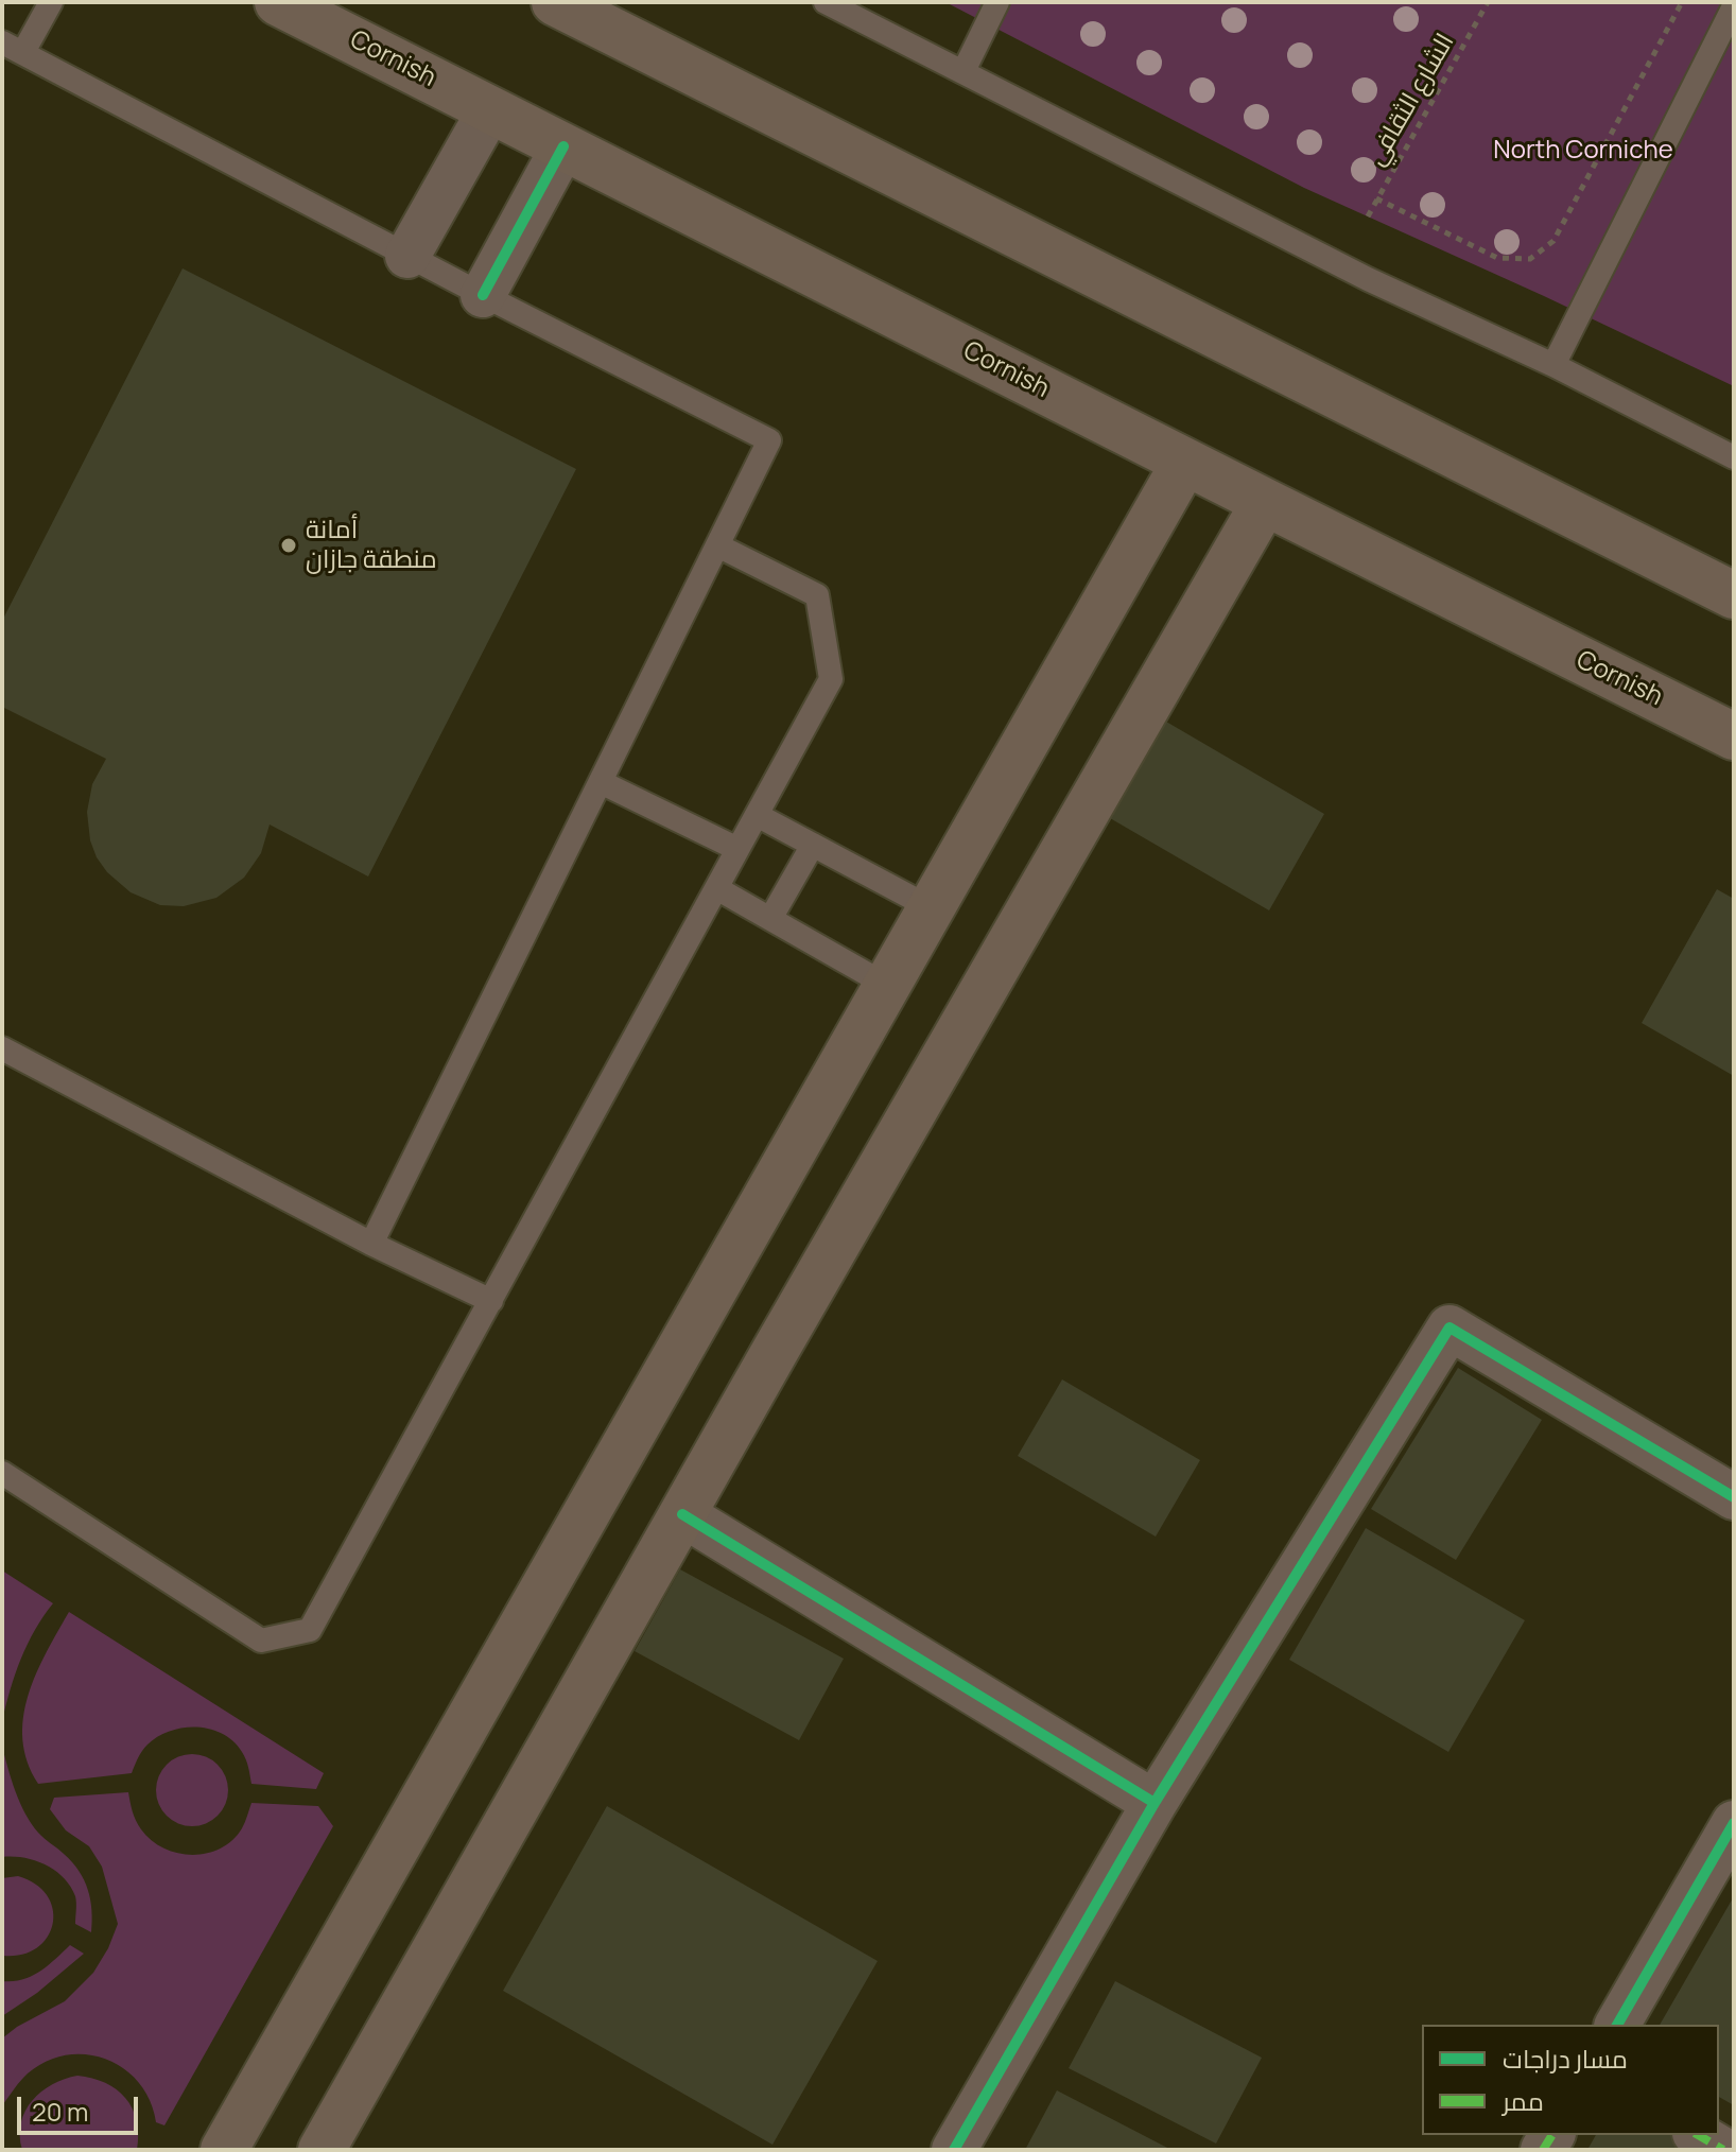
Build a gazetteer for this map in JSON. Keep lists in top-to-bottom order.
{
  "streets": {
    "main road": ["Cornish"],
    "path": ["الشارع الثقافي"]
  },
  "parks": ["North Corniche"],
  "places": ["أمانة منطقة جازان"],
  "legend": ["مسار دراجات", "ممر"],
  "scale_bar": "20 m"
}
